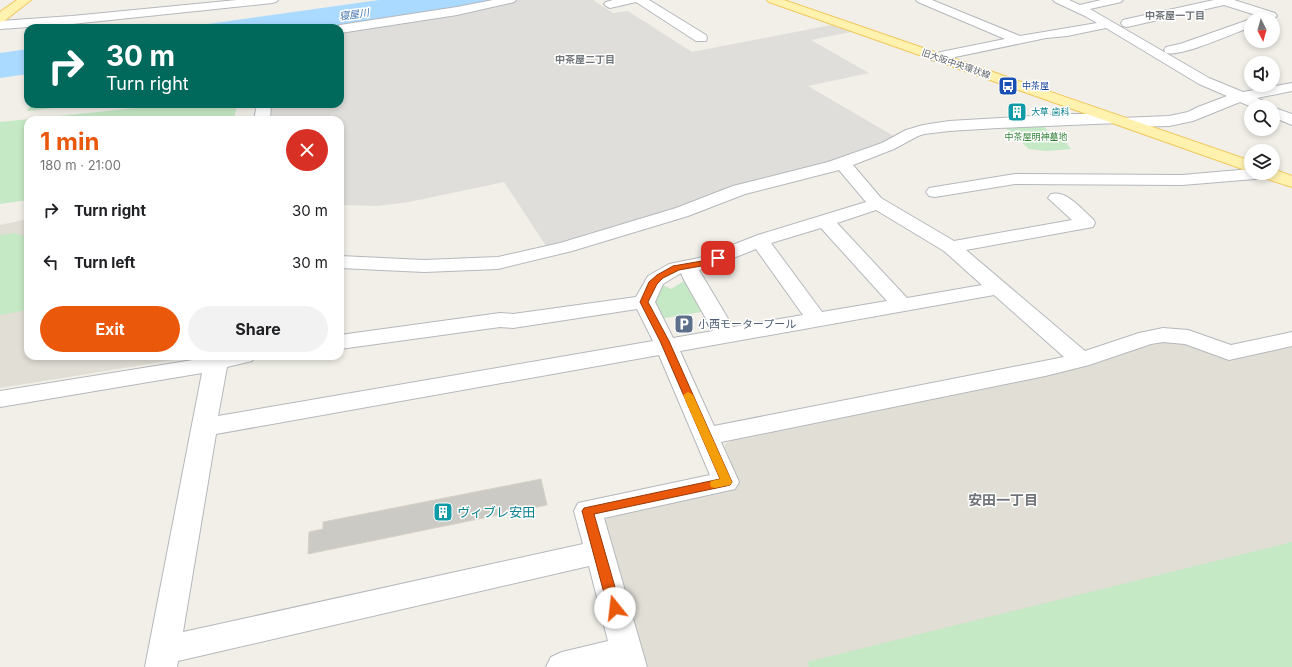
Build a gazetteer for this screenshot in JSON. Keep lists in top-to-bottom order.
{
  "streets": {
    "main road": ["旧大阪中央環状線"]
  },
  "districts": ["中茶屋一丁目", "中茶屋二丁目", "安田一丁目"],
  "water": ["寝屋川"],
  "parks": ["中茶屋明神墓地"],
  "places": {
    "bus stop": ["中茶屋"],
    "building": ["大草 歯科", "ヴィブレ安田"],
    "parking": ["小西モータープール"]
  },
  "north": "bottom",
  "page": {
    "turn": ["30 m", "Turn right"],
    "heading": ["1 min", "180 m · 21:00"],
    "list": [
      {
        "name": "Turn right",
        "value": "30 m"
      },
      {
        "name": "Turn left",
        "value": "30 m"
      }
    ],
    "buttons": ["Exit", "Share"]
  }
}
